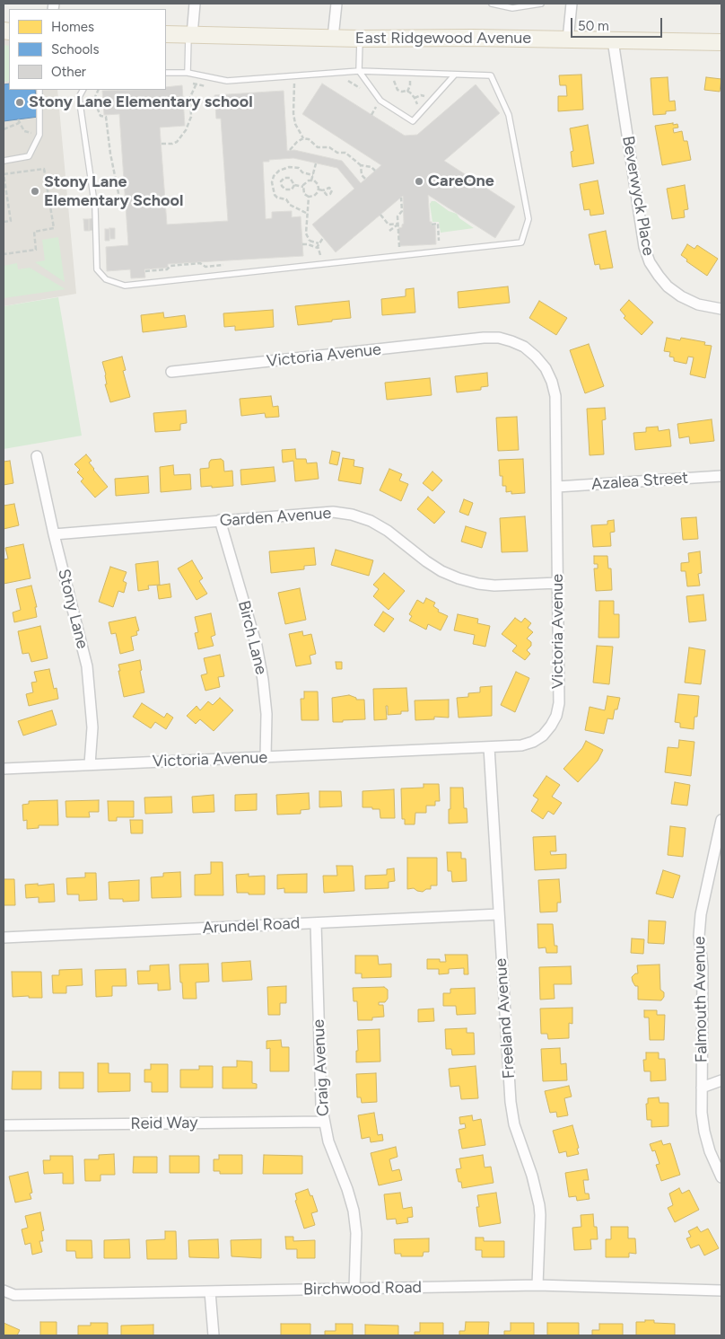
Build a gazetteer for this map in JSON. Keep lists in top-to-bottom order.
{
  "streets": {
    "main road": ["East Ridgewood Avenue"],
    "street": [
      "Beverwyck Place",
      "Victoria Avenue",
      "Azalea Street",
      "Garden Avenue",
      "Stony Lane",
      "Birch Lane",
      "Arundel Road",
      "Falmouth Avenue",
      "Freeland Avenue",
      "Craig Avenue",
      "Reid Way",
      "Birchwood Road"
    ]
  },
  "crossings": [
    ["East Ridgewood Avenue", "Beverwyck Place"],
    ["Victoria Avenue", "Azalea Street"],
    ["Victoria Avenue", "Garden Avenue"],
    ["Victoria Avenue", "Stony Lane"],
    ["Victoria Avenue", "Birch Lane"],
    ["Victoria Avenue", "Freeland Avenue"],
    ["Garden Avenue", "Stony Lane"],
    ["Garden Avenue", "Birch Lane"],
    ["Arundel Road", "Freeland Avenue"],
    ["Arundel Road", "Craig Avenue"],
    ["Freeland Avenue", "Birchwood Road"],
    ["Craig Avenue", "Reid Way"],
    ["Craig Avenue", "Birchwood Road"]
  ],
  "places": ["Stony Lane Elementary school", "CareOne", "Stony Lane Elementary School"],
  "legend": ["Homes", "Schools", "Other"],
  "scale_bar": "50 m"
}
